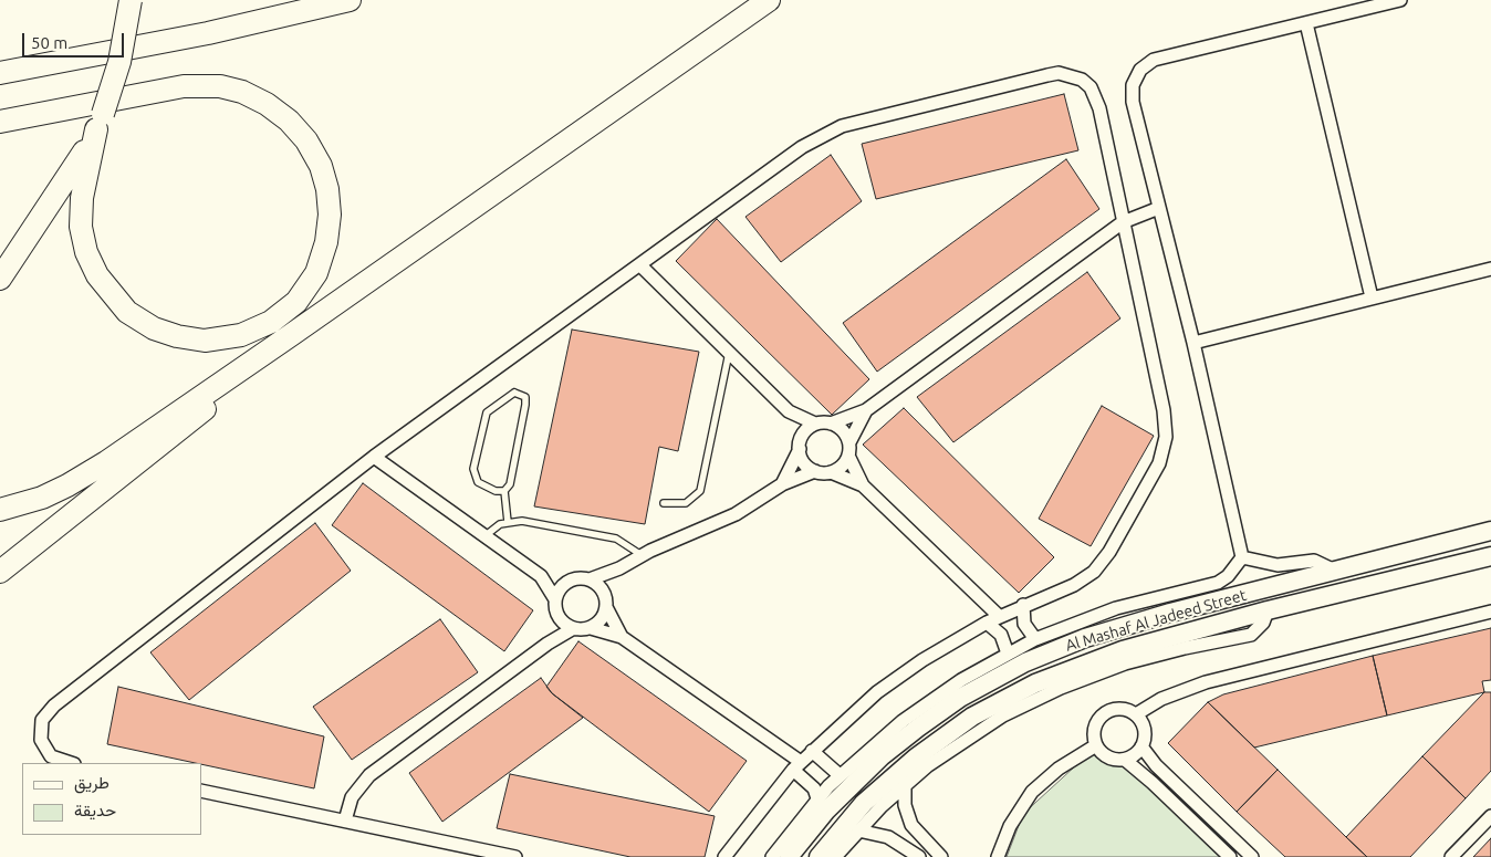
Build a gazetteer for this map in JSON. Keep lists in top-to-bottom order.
{
  "streets": {
    "street": ["Al Mashaf Al Jadeed Street"]
  },
  "legend": ["طريق", "حديقة"],
  "scale_bar": "50 m"
}
